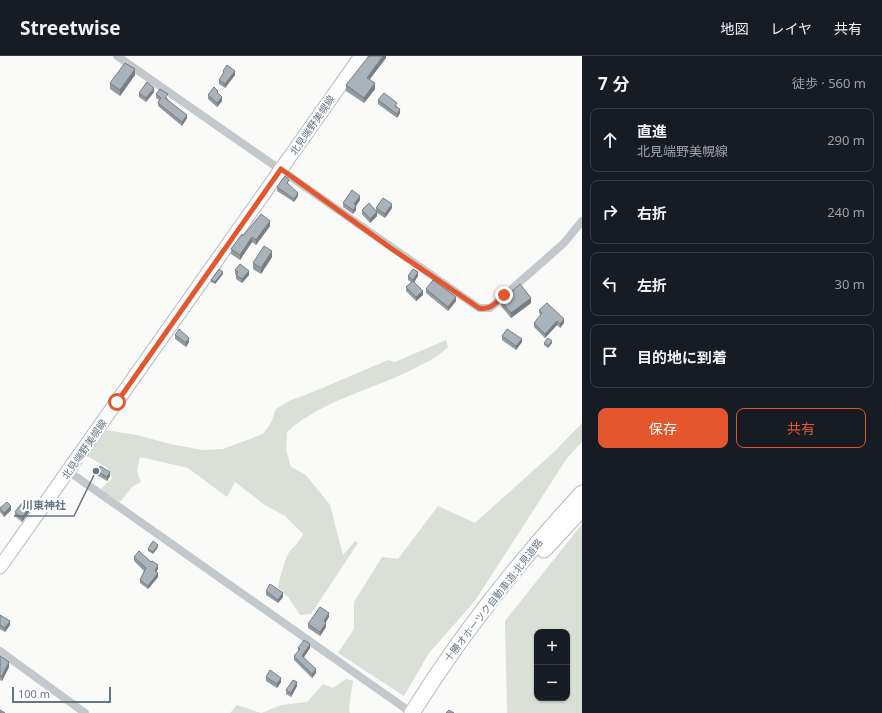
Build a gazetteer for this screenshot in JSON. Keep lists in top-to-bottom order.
{
  "streets": {
    "highway": ["十勝オホーツク自動車道;北見道路"],
    "main road": ["北見端野美幌線"]
  },
  "places": ["川東神社"],
  "scale_bar": "100 m",
  "page": {
    "header": "Streetwise",
    "nav": ["地図", "レイヤ", "共有"],
    "heading": ["7 分", "徒歩 · 560 m"],
    "list": [
      ["直進", "北見端野美幌線", "290 m"],
      ["右折", "240 m"],
      ["左折", "30 m"],
      "目的地に到着"
    ],
    "buttons": ["保存", "共有"],
    "map_buttons": ["+", "−"],
    "scale": "100 m"
  }
}
